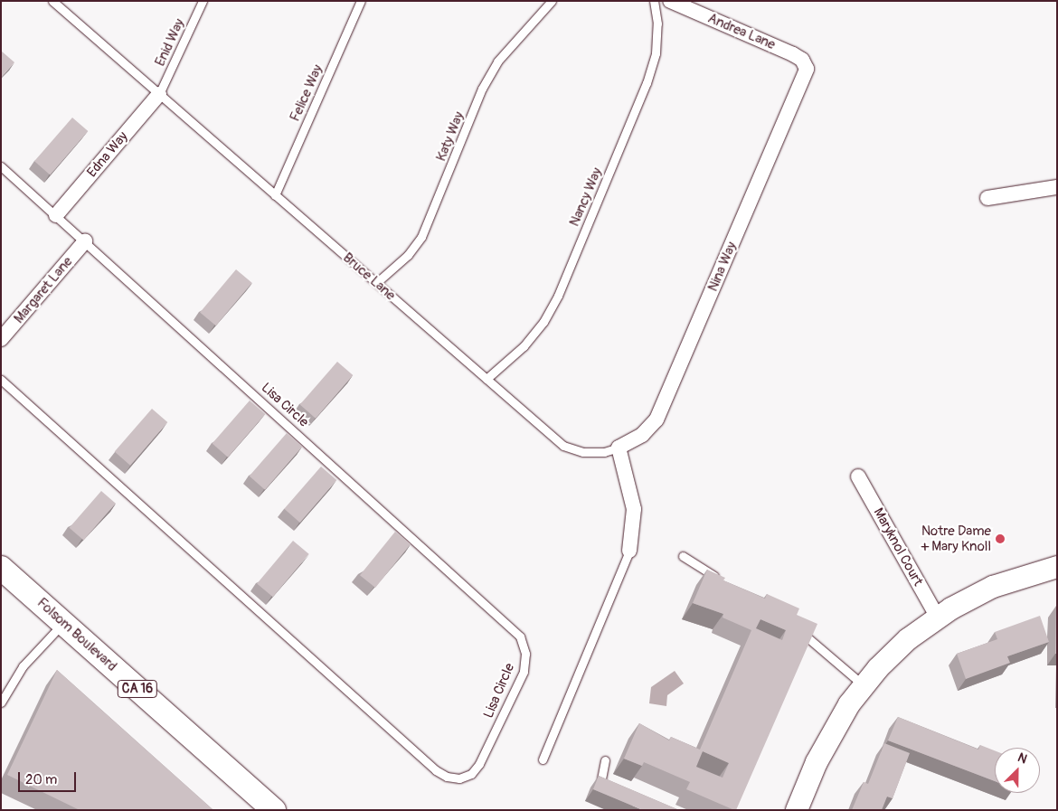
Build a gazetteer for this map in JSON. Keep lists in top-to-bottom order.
{
  "streets": {
    "main road": ["Folsom Boulevard", "CA 16"],
    "street": [
      "Andrea Lane",
      "Edna Way",
      "Nina Way",
      "Margaret Lane",
      "Maryknol Court"
    ],
    "lane": [
      "Enid Way",
      "Felice Way",
      "Katy Way",
      "Nancy Way",
      "Bruce Lane",
      "Lisa Circle"
    ]
  },
  "crossings": [
    ["Andrea Lane", "Nina Way"],
    ["Enid Way", "Edna Way"],
    ["Enid Way", "Bruce Lane"],
    ["Felice Way", "Bruce Lane"],
    ["Katy Way", "Bruce Lane"],
    ["Edna Way", "Bruce Lane"],
    ["Edna Way", "Lisa Circle"],
    ["Nancy Way", "Bruce Lane"],
    ["Nina Way", "Bruce Lane"],
    ["Margaret Lane", "Lisa Circle"]
  ],
  "places": ["Notre Dame + Mary Knoll"],
  "scale_bar": "20 m",
  "north": "top right"
}
